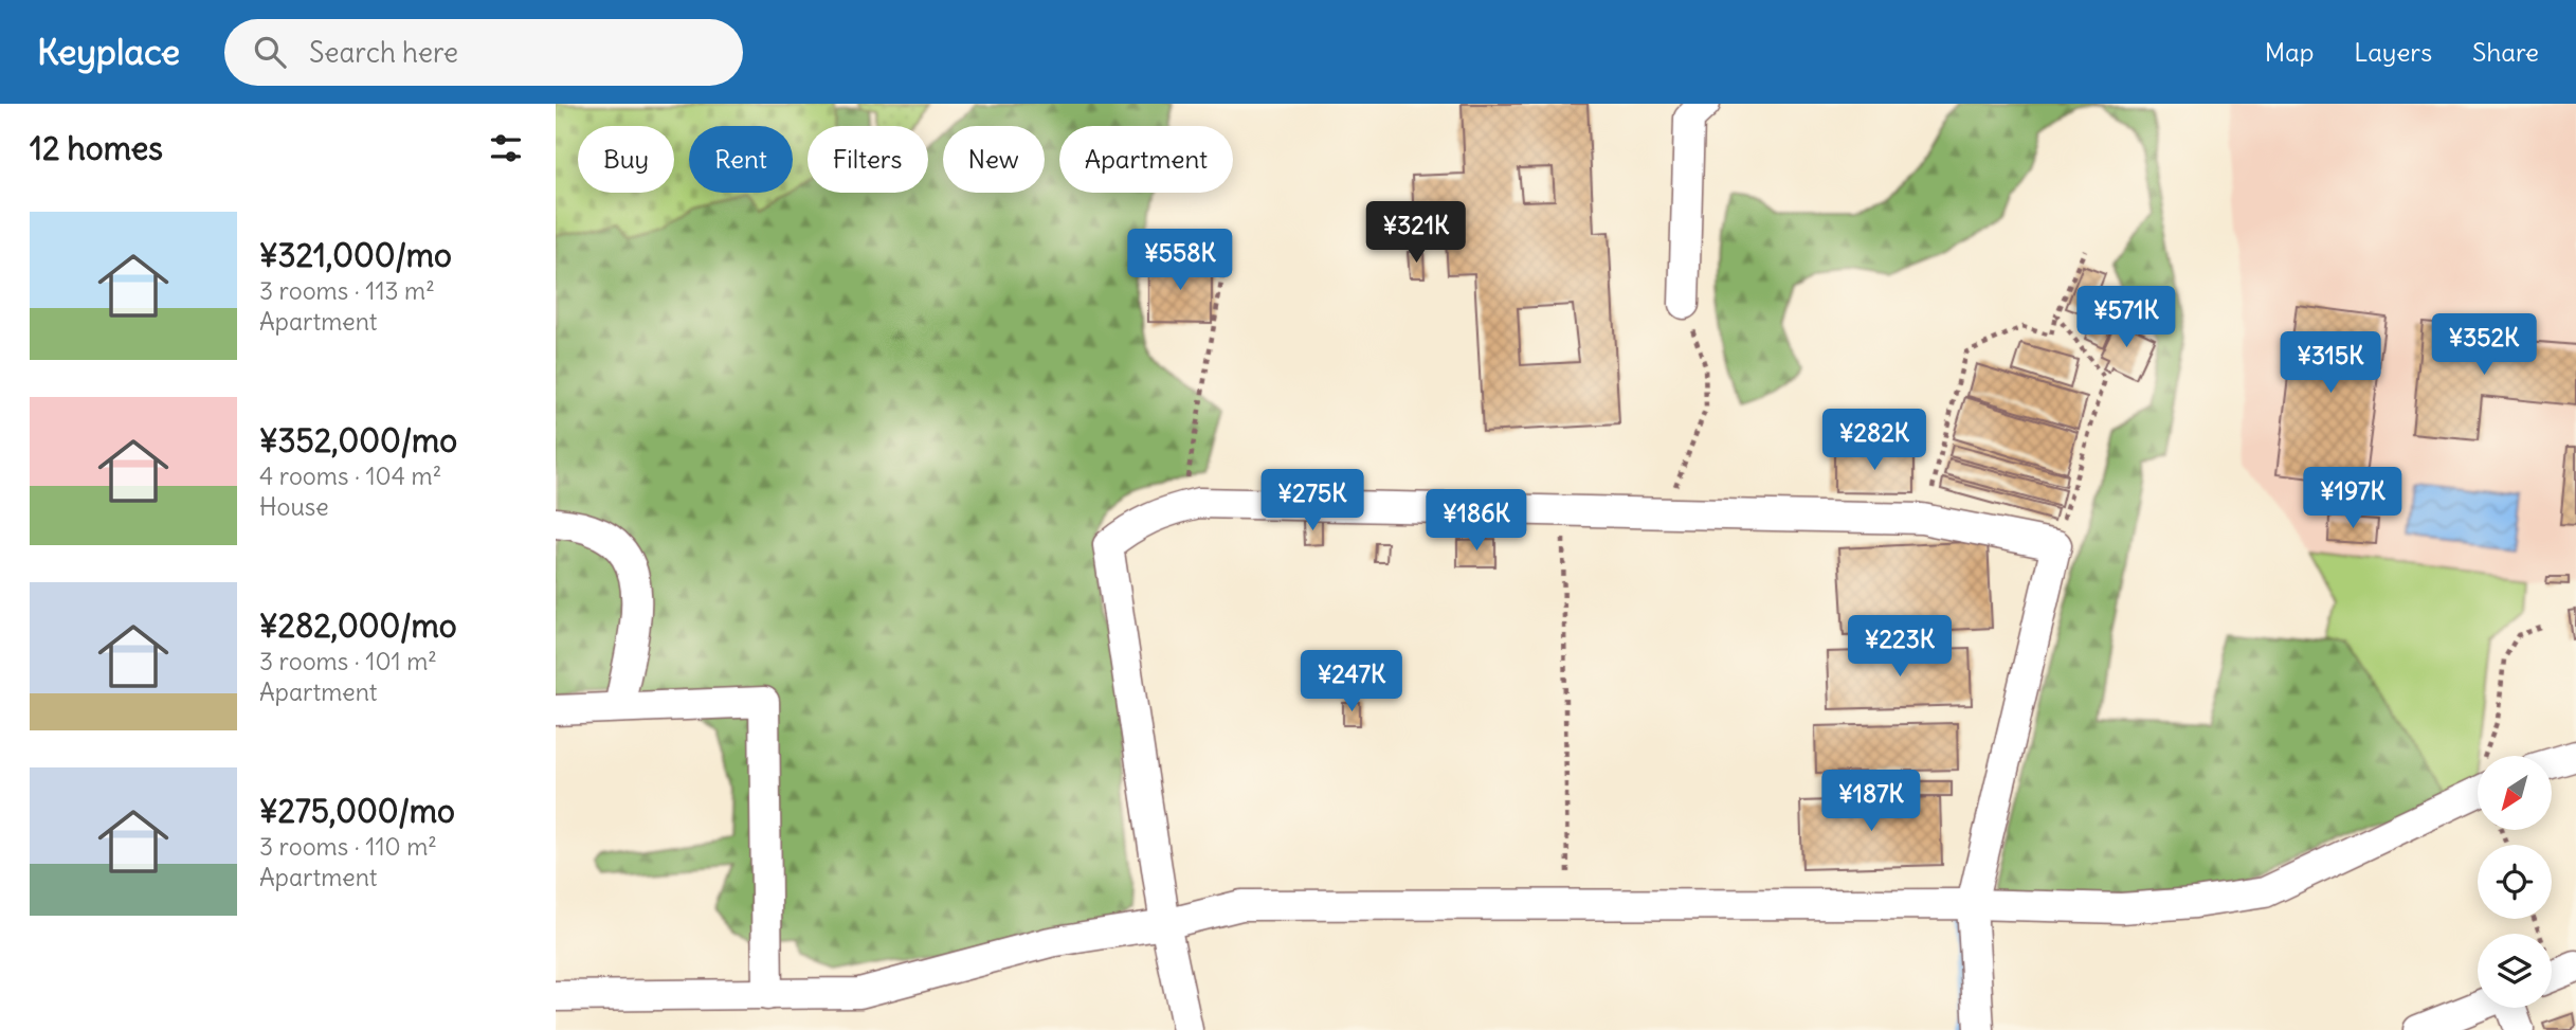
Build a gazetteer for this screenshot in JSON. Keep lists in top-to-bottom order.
{
  "north": "bottom left",
  "page": {
    "header": "Keyplace",
    "search": "Search here",
    "nav": ["Map", "Layers", "Share"],
    "heading": "12 homes",
    "chip": [
      "Buy",
      "Rent",
      "Filters",
      "New",
      "Apartment"
    ],
    "list": [
      {
        "name": "¥321,000/mo",
        "note": "3 rooms · 113 m² · Apartment"
      },
      {
        "name": "¥352,000/mo",
        "note": "4 rooms · 104 m² · House"
      },
      {
        "name": "¥282,000/mo",
        "note": "3 rooms · 101 m² · Apartment"
      },
      {
        "name": "¥275,000/mo",
        "note": "3 rooms · 110 m² · Apartment"
      }
    ],
    "price": [
      "¥321K",
      "¥558K",
      "¥571K",
      "¥352K",
      "¥315K",
      "¥282K",
      "¥197K",
      "¥275K",
      "¥186K",
      "¥223K",
      "¥247K",
      "¥187K"
    ]
  }
}
